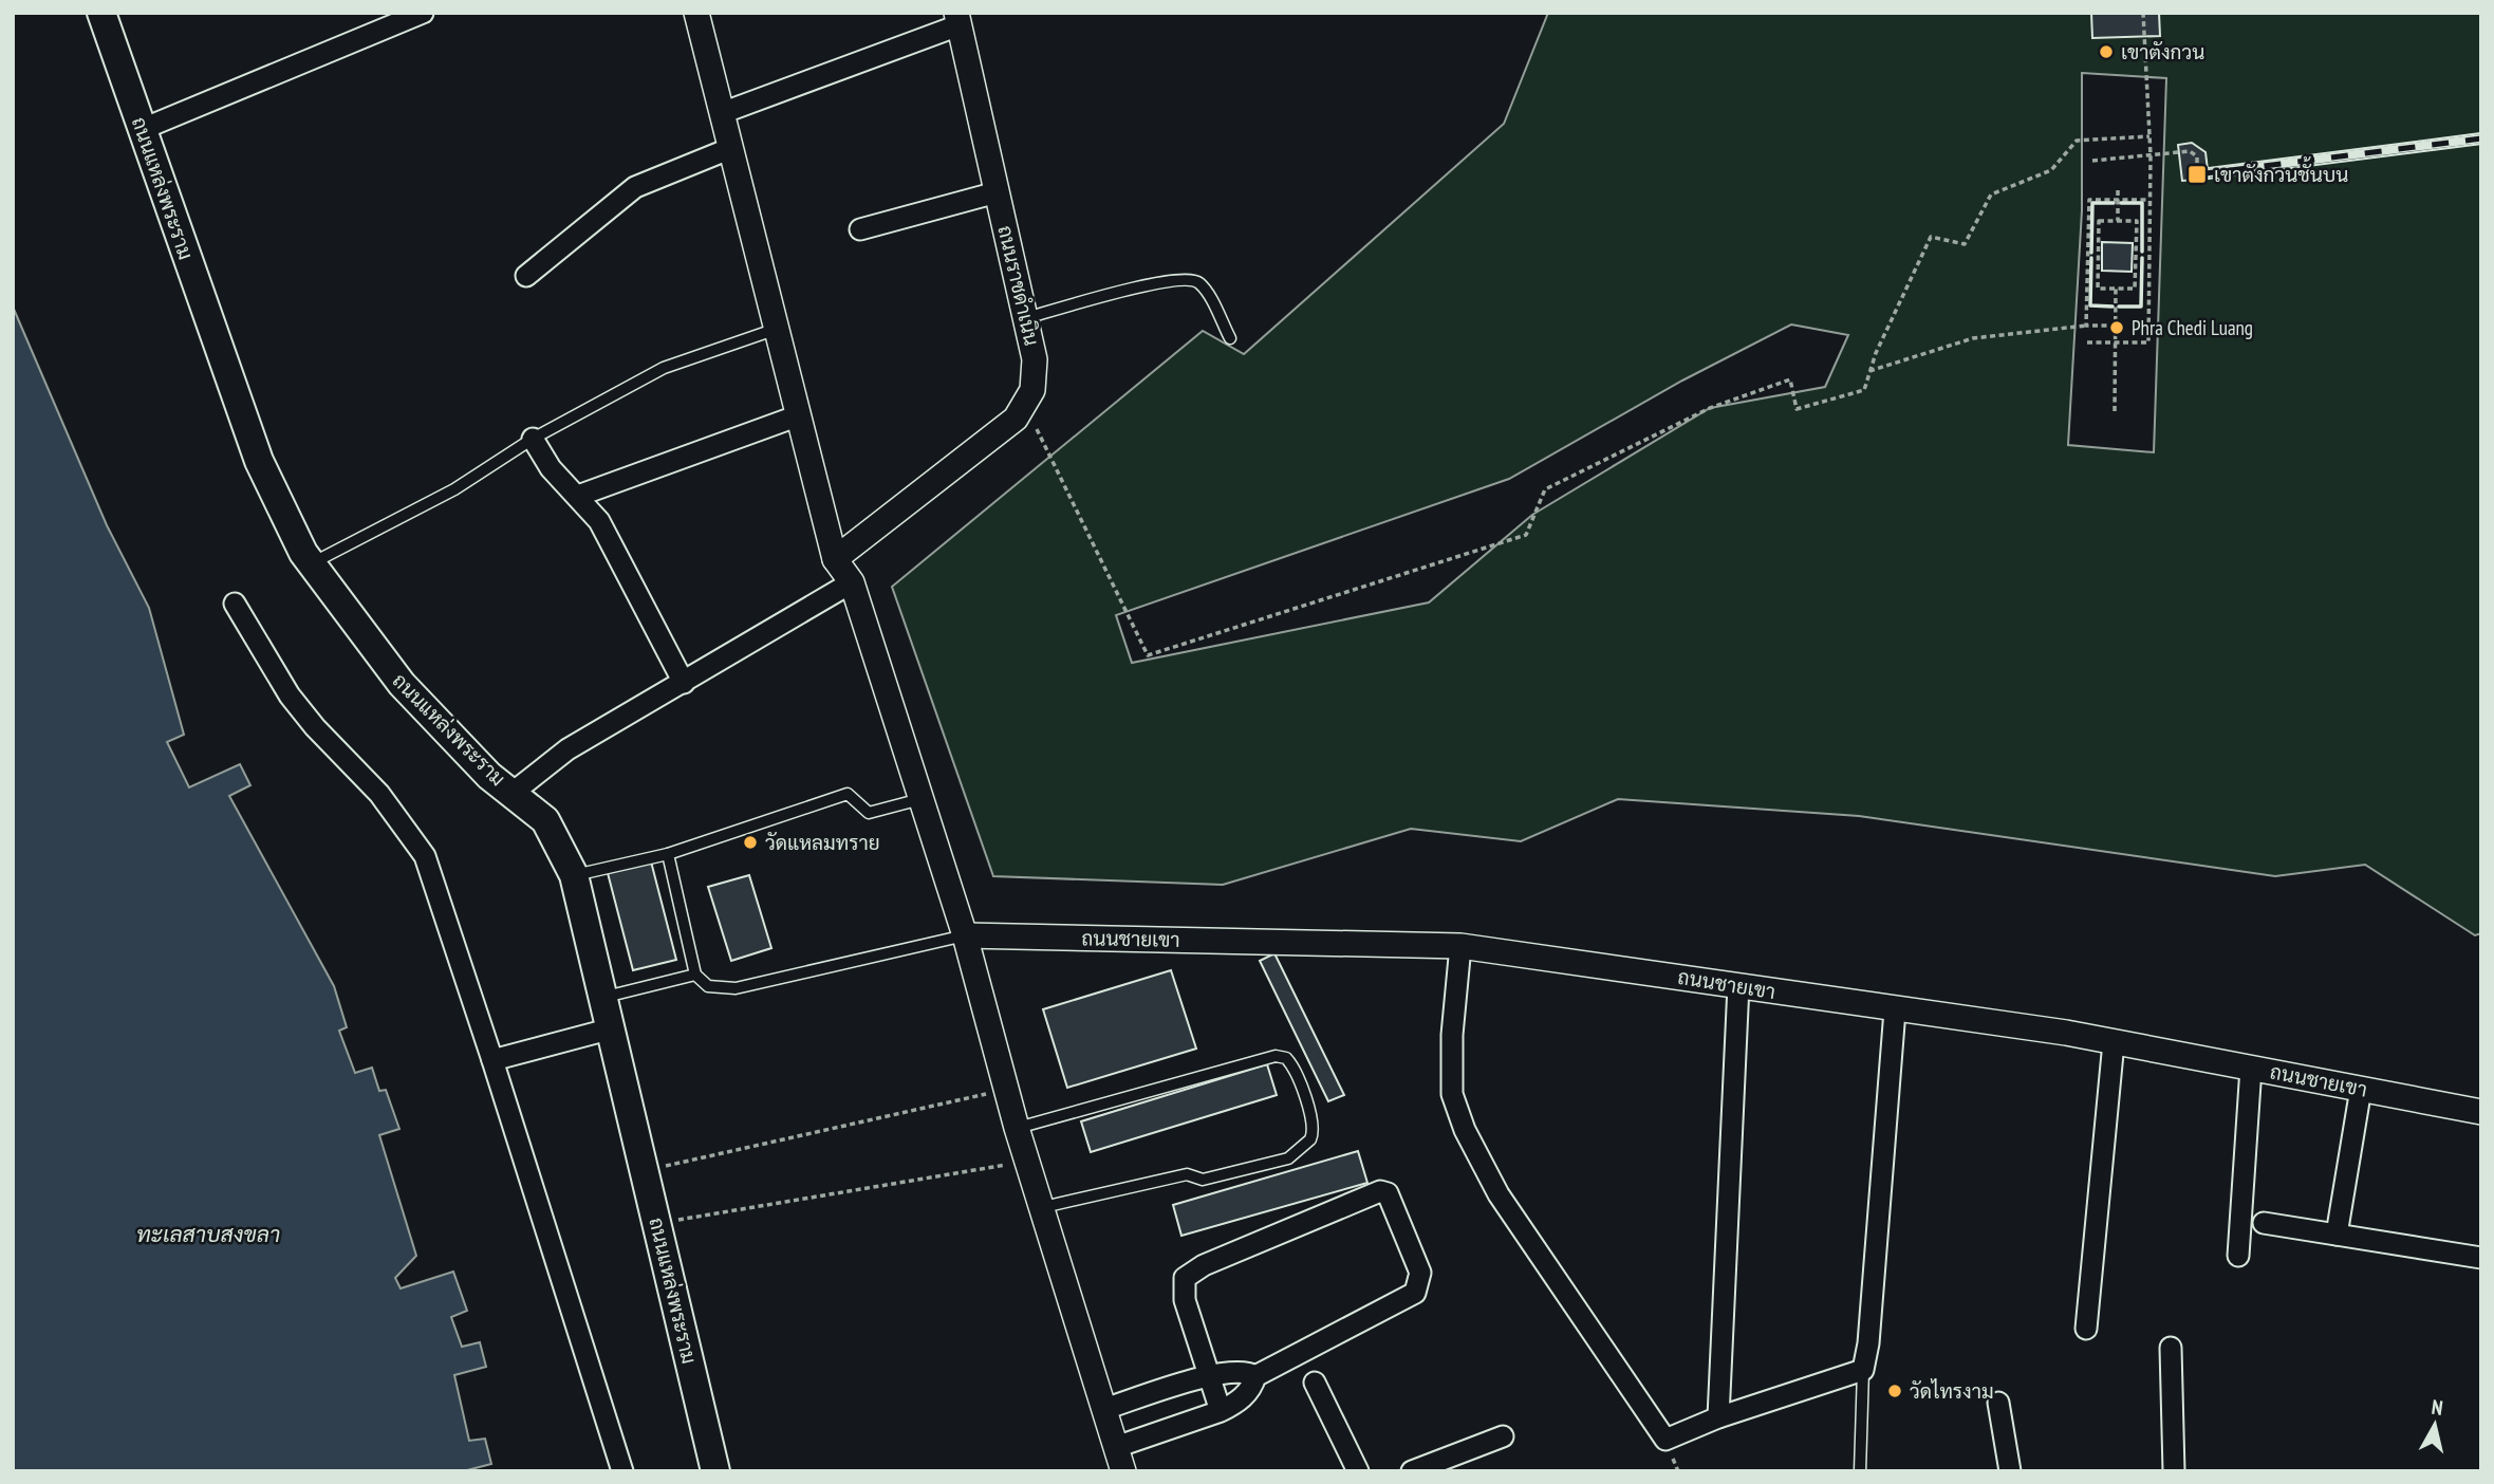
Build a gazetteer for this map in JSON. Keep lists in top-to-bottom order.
{
  "streets": {
    "main road": ["ถนนแหล่งพระราม"],
    "street": ["ถนนราชดำเนิน", "ถนนชายเขา"]
  },
  "water": ["ทะเลสาบสงขลา"],
  "places": {
    "other": [
      "เขาตังกวน",
      "Phra Chedi Luang",
      "วัดแหลมทราย",
      "วัดไทรงาม"
    ],
    "transit": ["เขาตังกวนชั้นบน"]
  },
  "north": "top"
}
